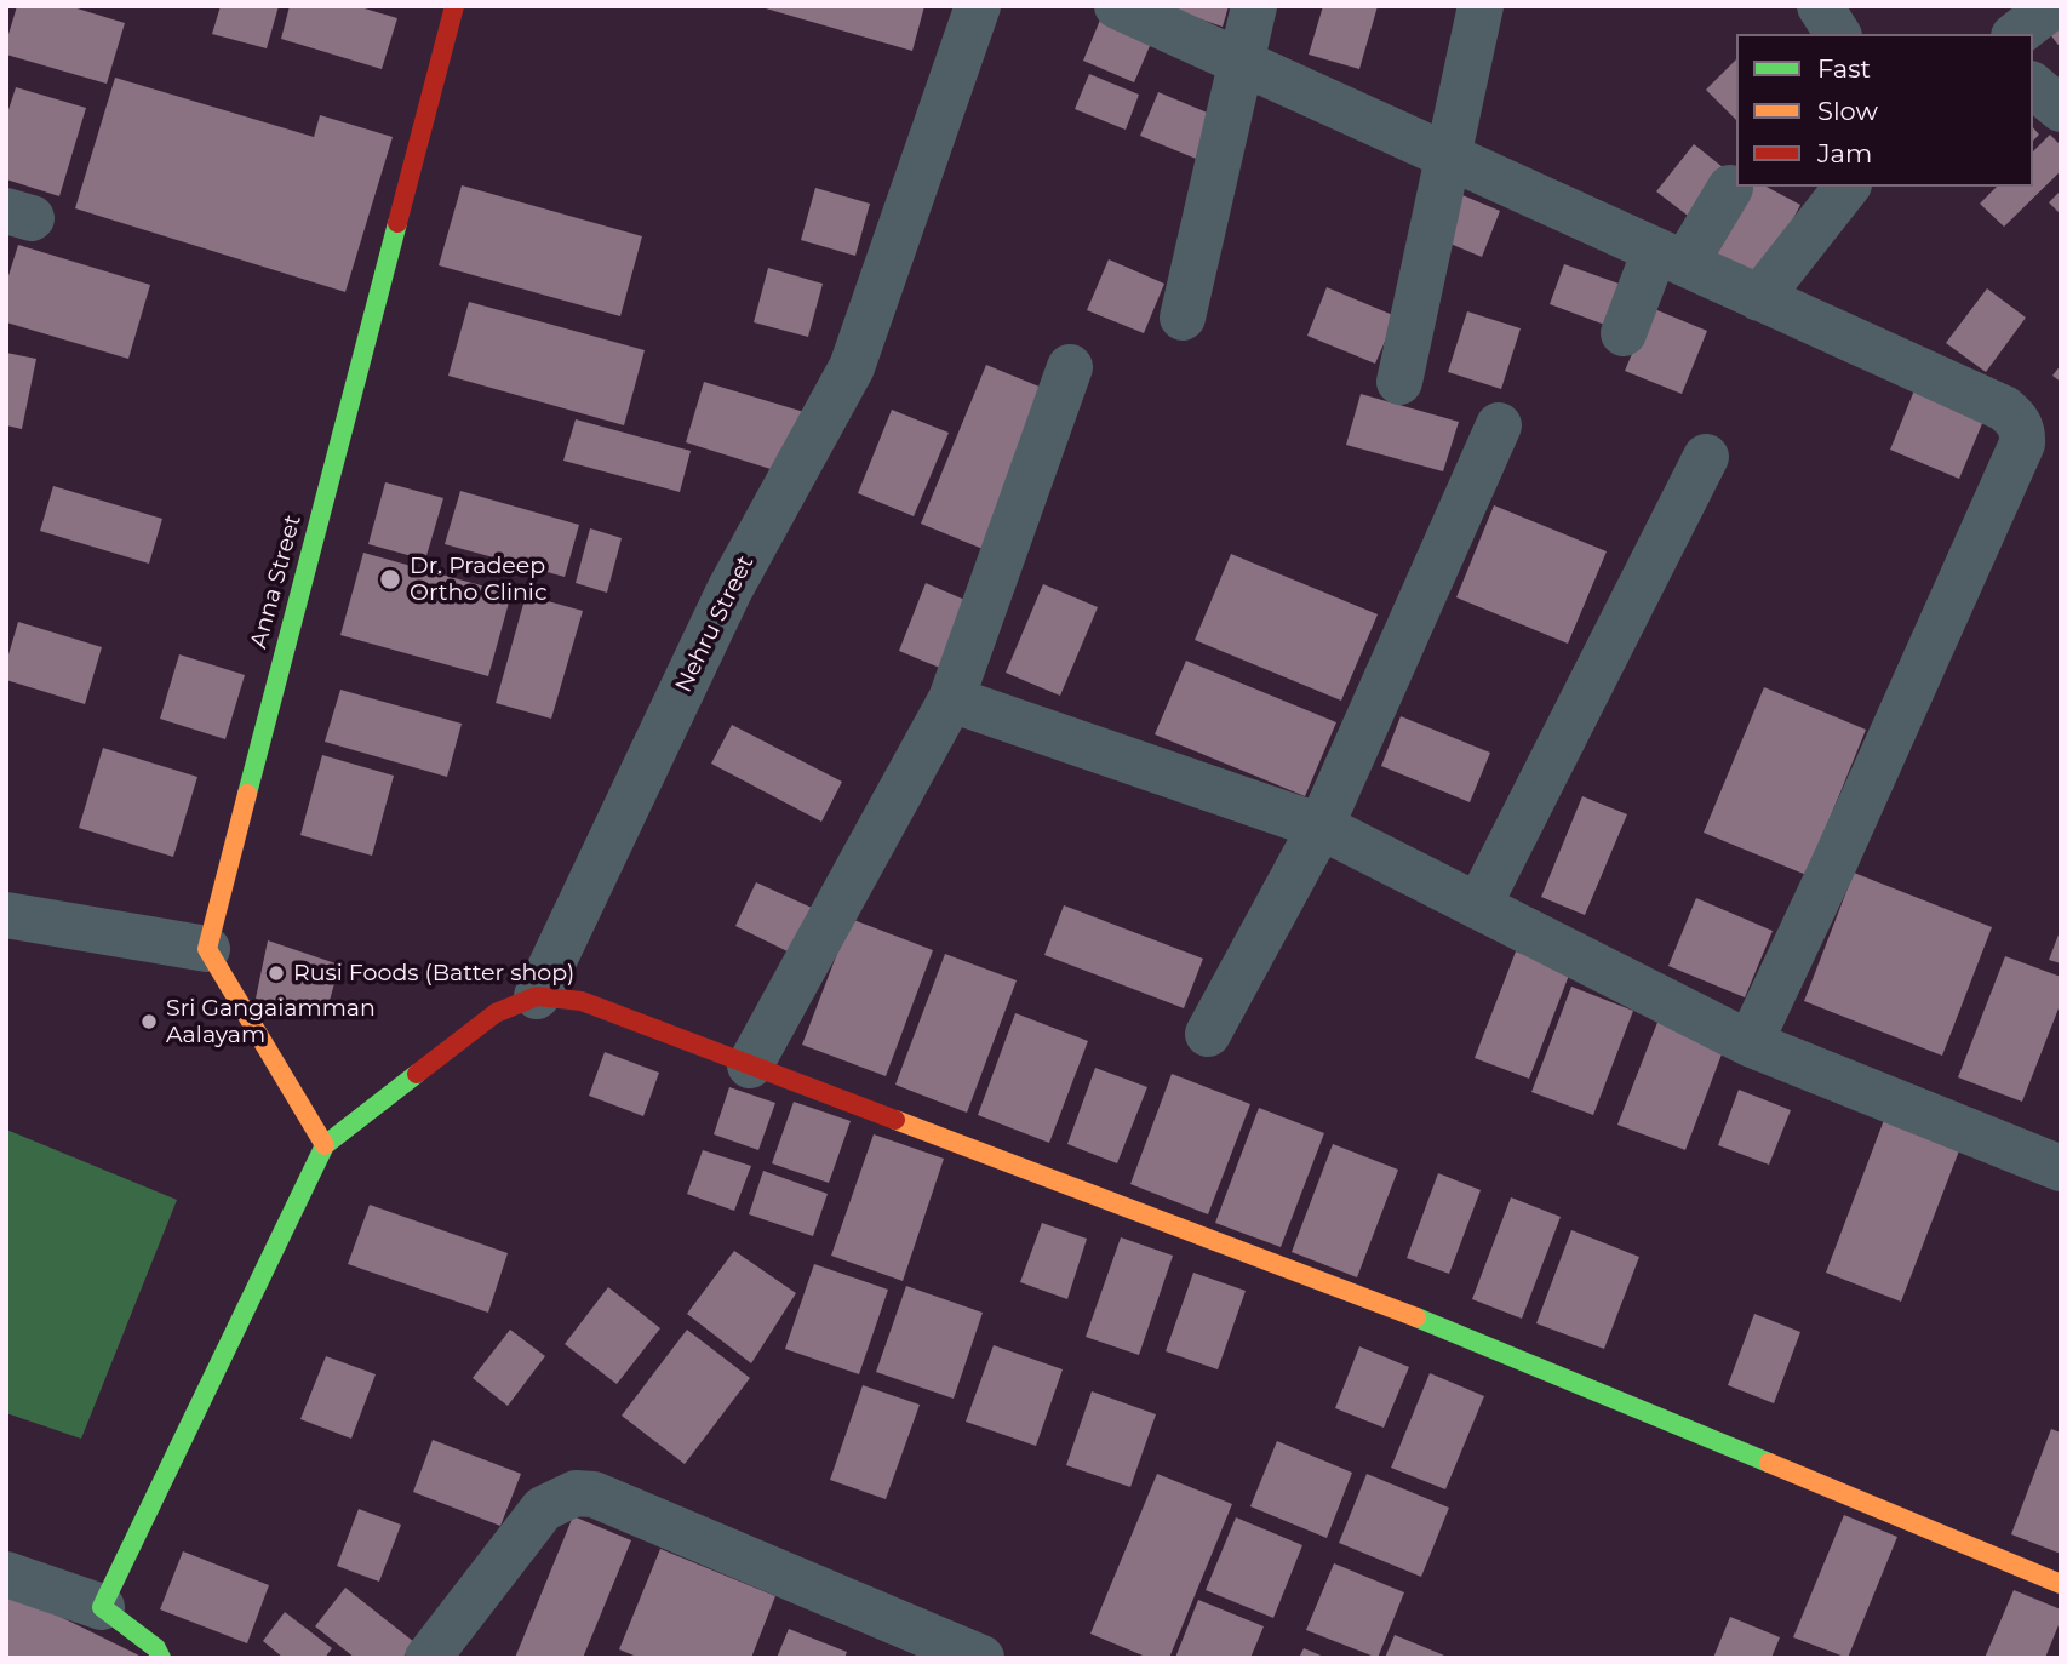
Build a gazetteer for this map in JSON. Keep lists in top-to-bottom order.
{
  "streets": {
    "street": ["Anna Street", "Nehru Street"]
  },
  "places": ["Dr. Pradeep Ortho Clinic", "Rusi Foods (Batter shop)", "Sri Gangaiamman Aalayam"],
  "legend": ["Fast", "Slow", "Jam"]
}
